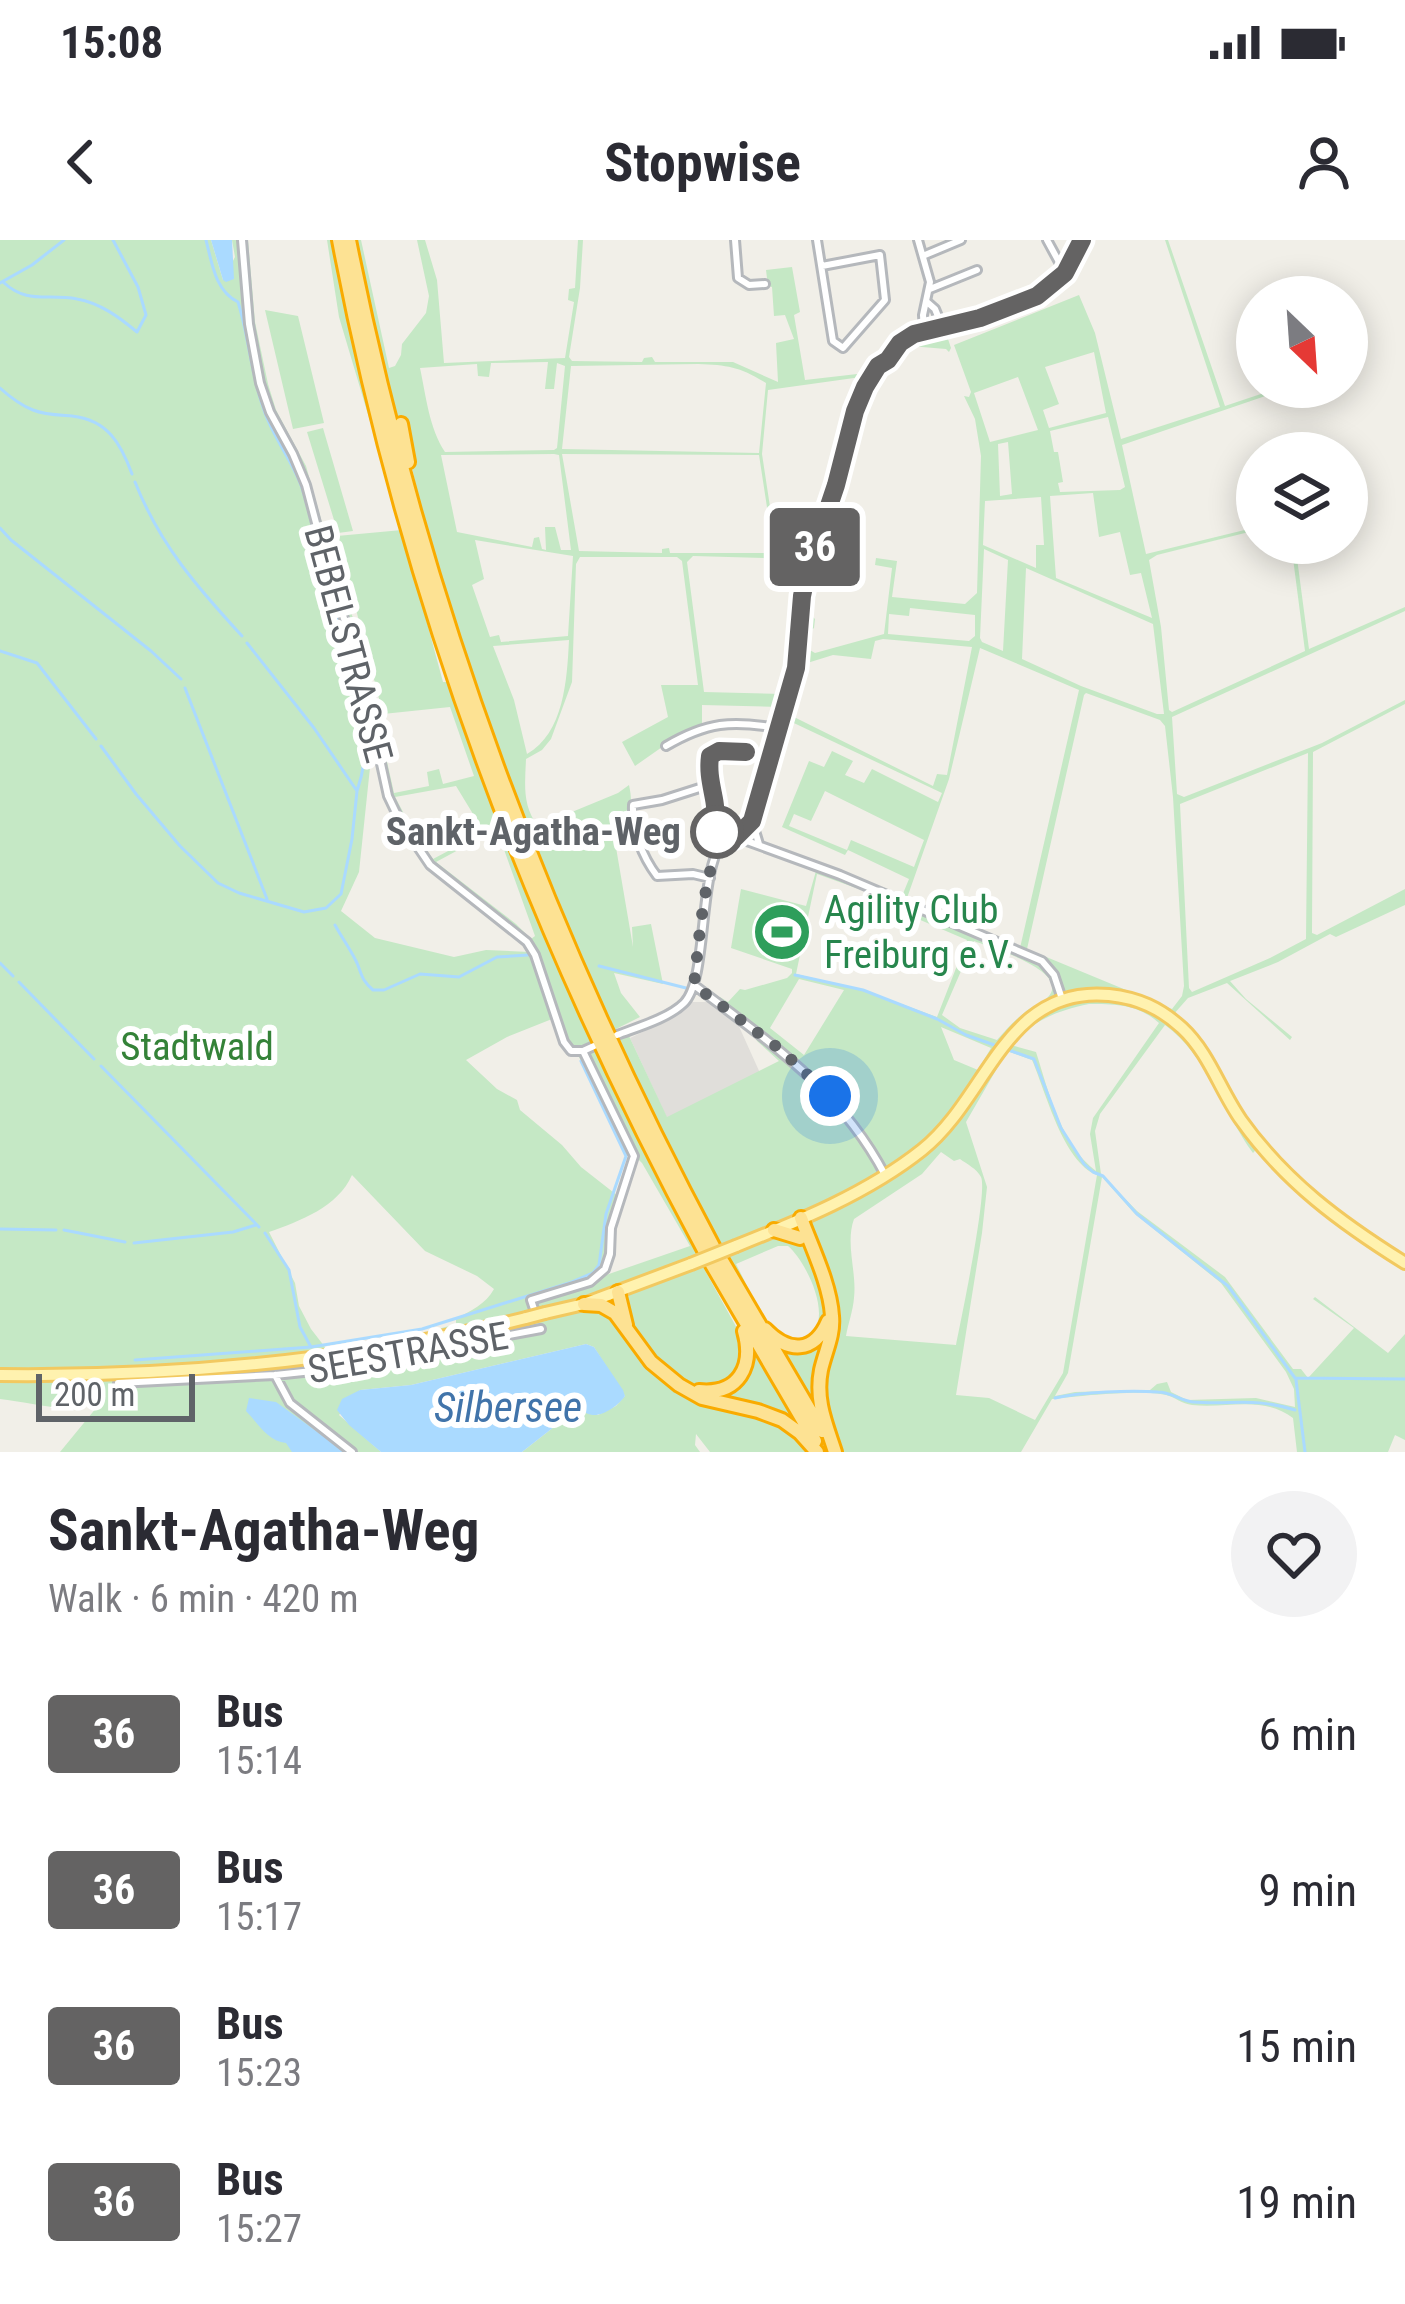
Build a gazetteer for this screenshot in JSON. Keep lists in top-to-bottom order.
{
  "streets": {
    "street": ["BEBELSTRASSE", "SEESTRASSE"]
  },
  "crossings": [
    ["BEBELSTRASSE", "SEESTRASSE"]
  ],
  "water": ["Silbersee"],
  "parks": ["Stadtwald"],
  "places": {
    "other": ["Sankt-Agatha-Weg"],
    "sports": ["Agility Club Freiburg e.V."]
  },
  "lines": ["bus line 36"],
  "scale_bar": "200 m",
  "north": "bottom right",
  "page": {
    "status": "15:08",
    "header": "Stopwise",
    "on_map": "36",
    "scale": "200 m",
    "heading": ["Sankt-Agatha-Weg", "Walk · 6 min · 420 m"],
    "list": [
      {
        "mark": "36",
        "name": "Bus",
        "note": "15:14",
        "value": "6 min"
      },
      {
        "mark": "36",
        "name": "Bus",
        "note": "15:17",
        "value": "9 min"
      },
      {
        "mark": "36",
        "name": "Bus",
        "note": "15:23",
        "value": "15 min"
      },
      {
        "mark": "36",
        "name": "Bus",
        "note": "15:27",
        "value": "19 min"
      }
    ]
  }
}
